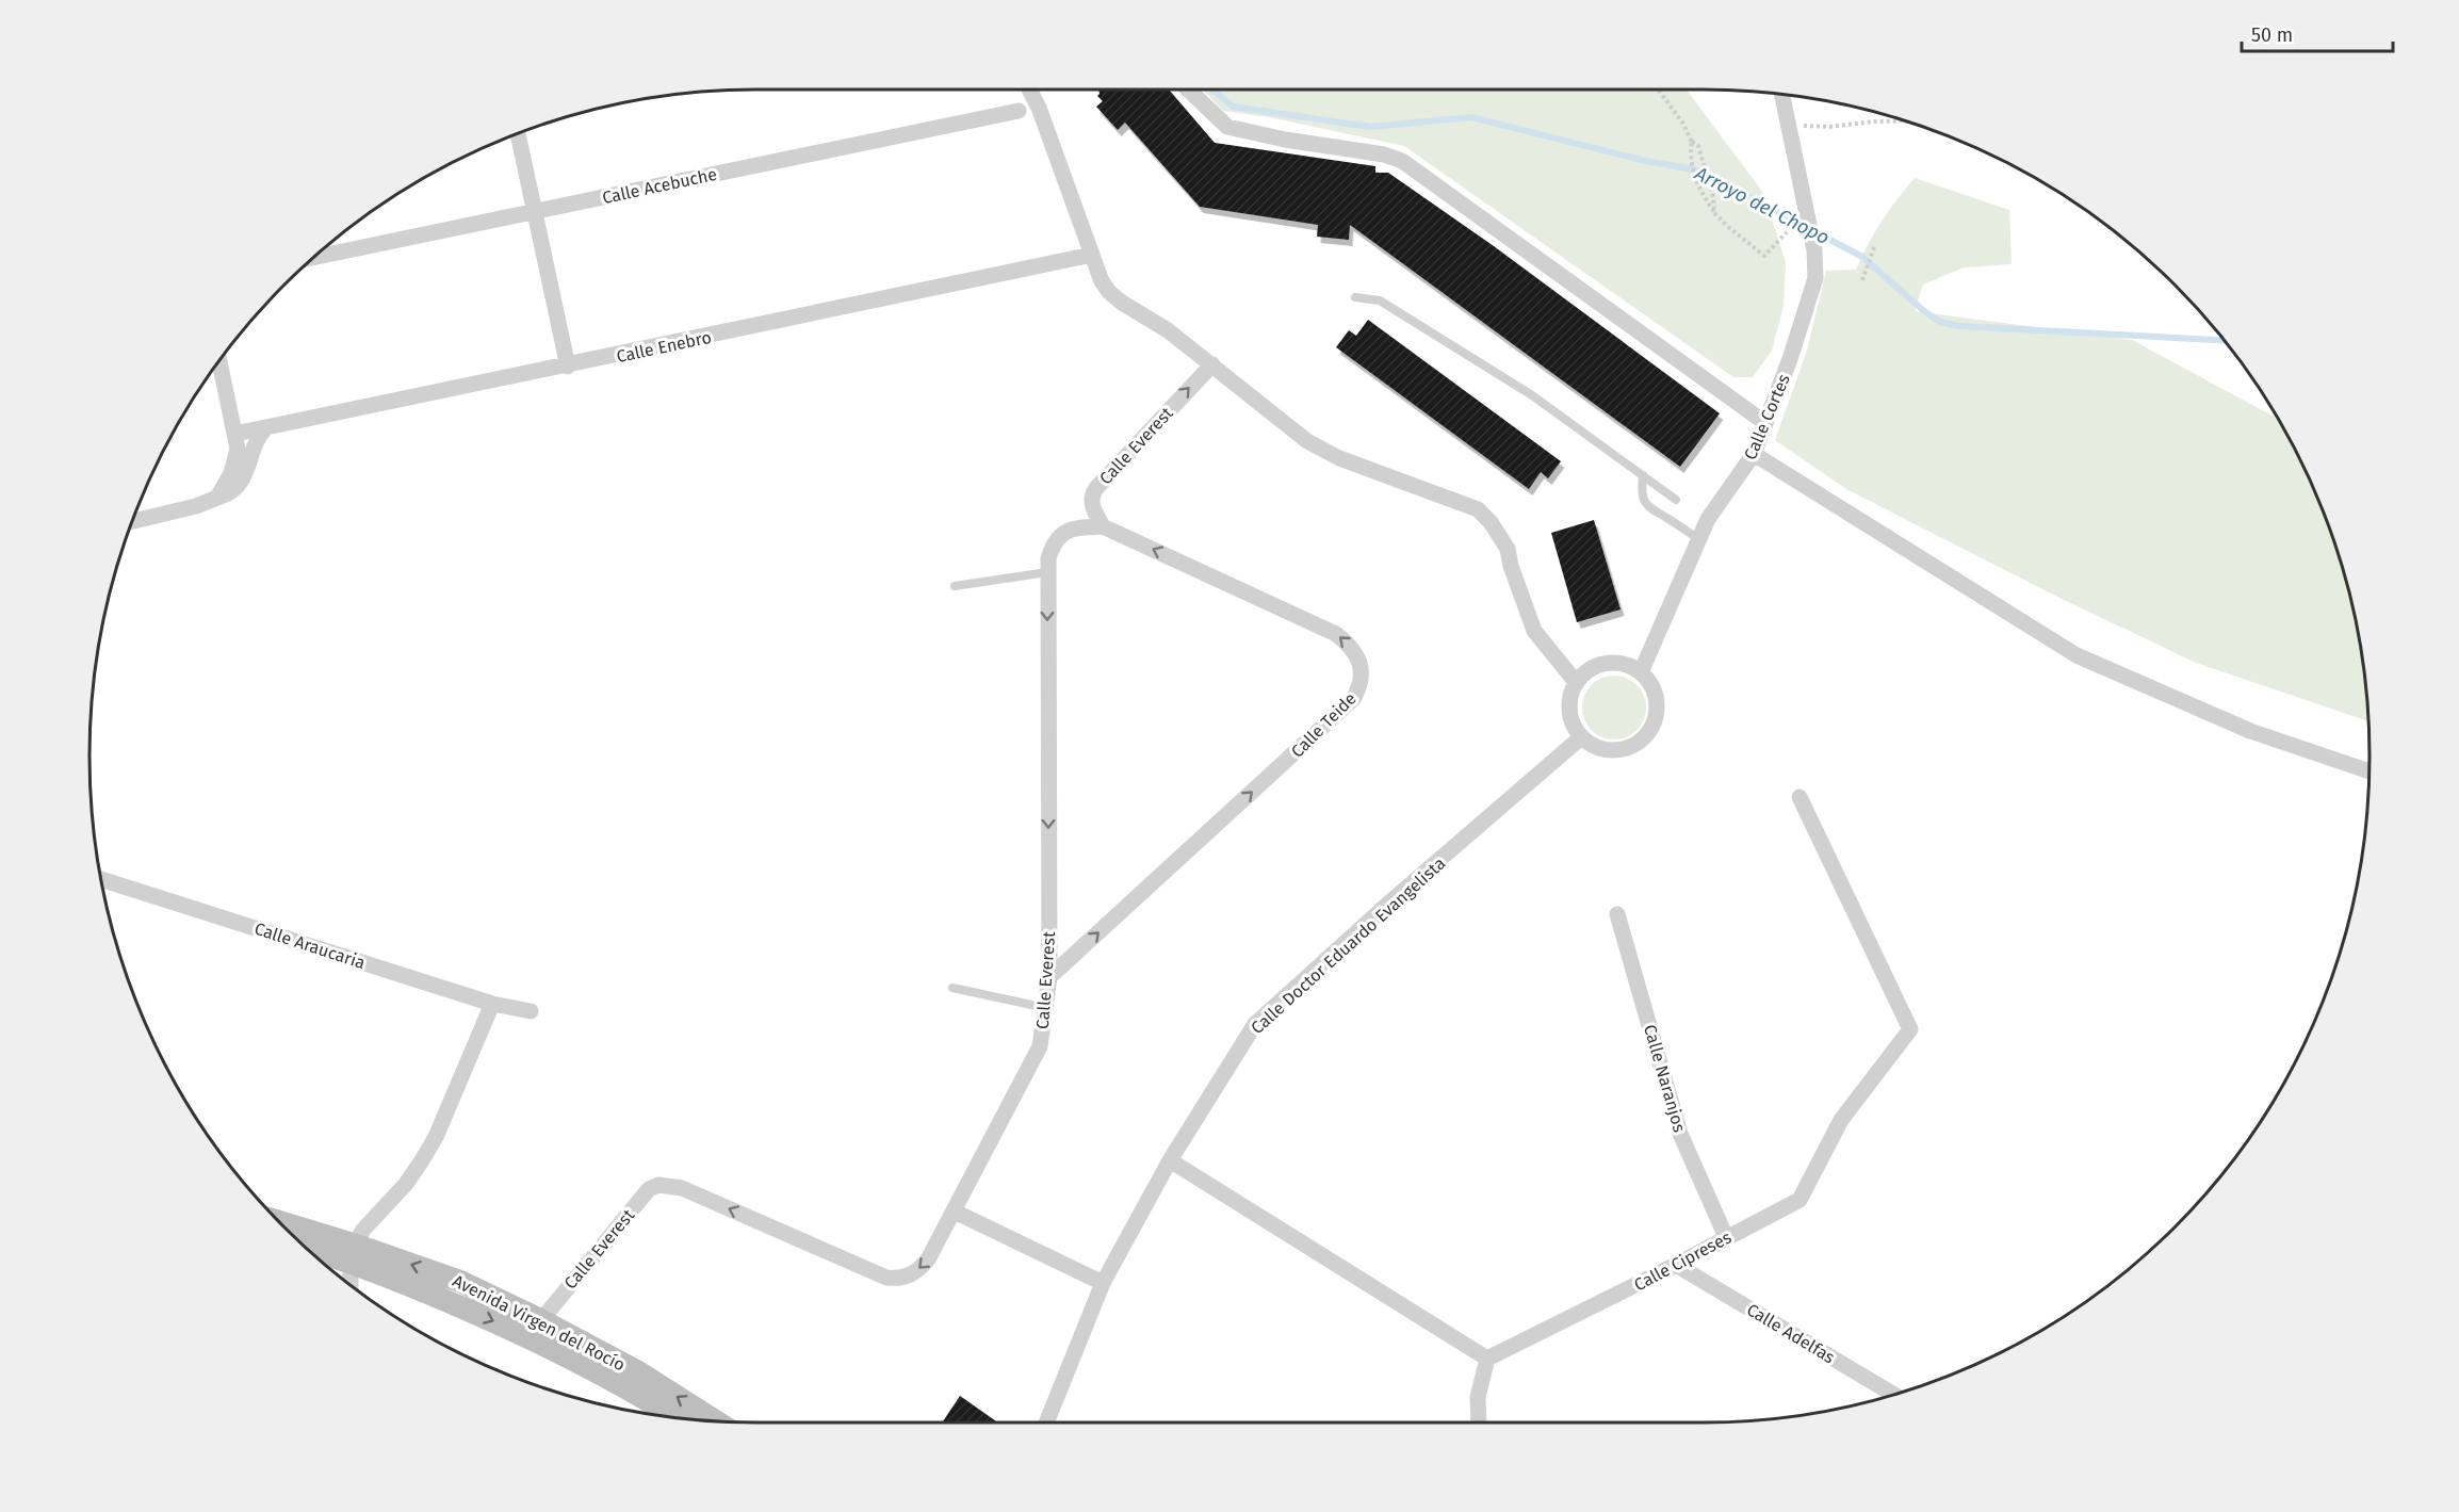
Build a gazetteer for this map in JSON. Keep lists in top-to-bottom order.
{
  "streets": {
    "street": [
      "Calle Acebuche",
      "Calle Enebro",
      "Calle Cortes",
      "Calle Everest",
      "Calle Teide",
      "Calle Araucaria",
      "Calle Doctor Eduardo Evangelista",
      "Calle Naranjos",
      "Calle Cipreses",
      "Avenida Virgen del Rocío",
      "Calle Adelfas"
    ]
  },
  "crossings": [
    ["Calle Cortes", "Calle Doctor Eduardo Evangelista"],
    ["Calle Everest", "Calle Teide"],
    ["Calle Everest", "Avenida Virgen del Rocío"],
    ["Calle Naranjos", "Calle Cipreses"],
    ["Calle Cipreses", "Calle Adelfas"]
  ],
  "water": ["Arroyo del Chopo"],
  "scale_bar": "50 m"
}
